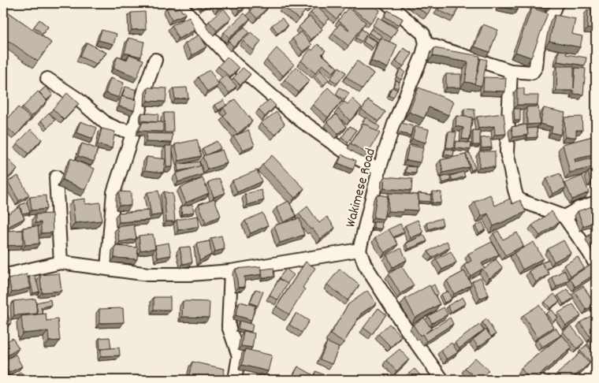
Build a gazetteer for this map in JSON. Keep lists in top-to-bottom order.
{
  "streets": {
    "street": ["Wakimese Road"]
  }
}
